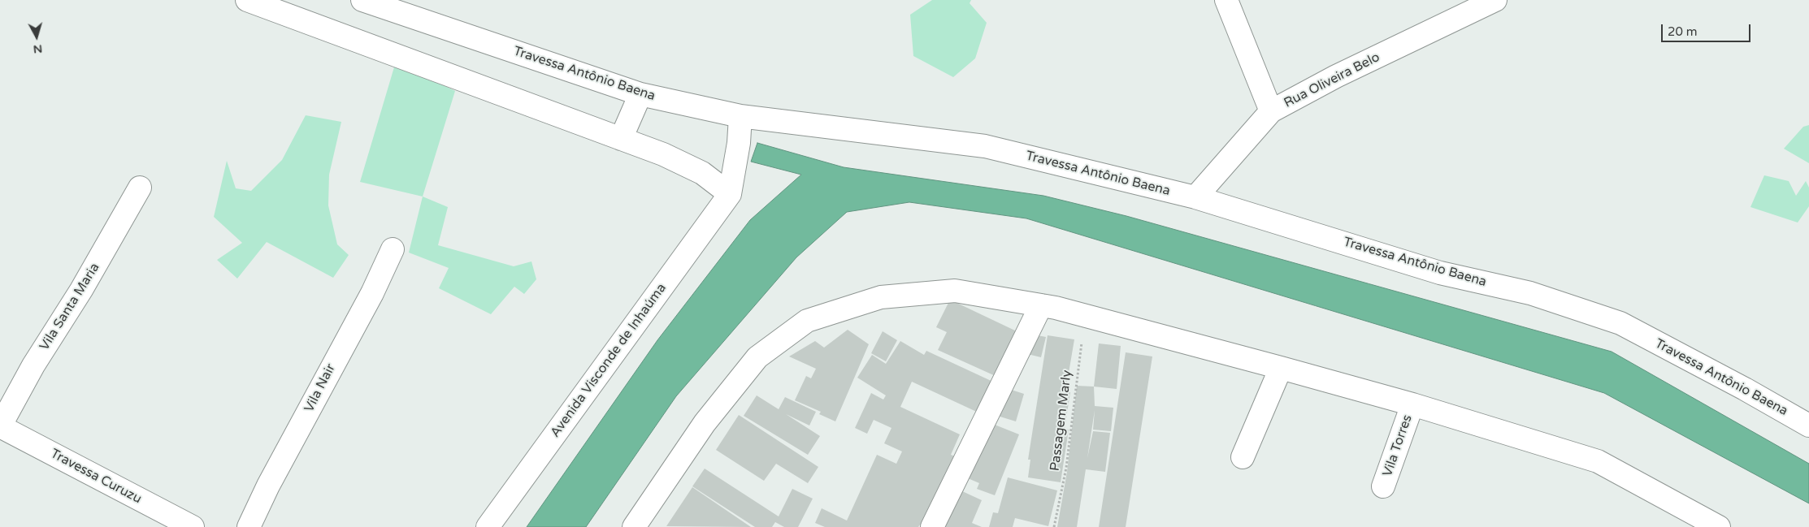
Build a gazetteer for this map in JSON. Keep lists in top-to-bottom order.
{
  "streets": {
    "street": [
      "Travessa Antônio Baena",
      "Rua Oliveira Belo",
      "Vila Santa Maria",
      "Avenida Visconde de Inhaúma",
      "Vila Nair",
      "Vila Torres",
      "Travessa Curuzu"
    ],
    "path": ["Passagem Marly"]
  },
  "crossings": [
    ["Travessa Antônio Baena", "Rua Oliveira Belo"],
    ["Vila Santa Maria", "Travessa Curuzu"]
  ],
  "scale_bar": "20 m",
  "north": "bottom"
}
